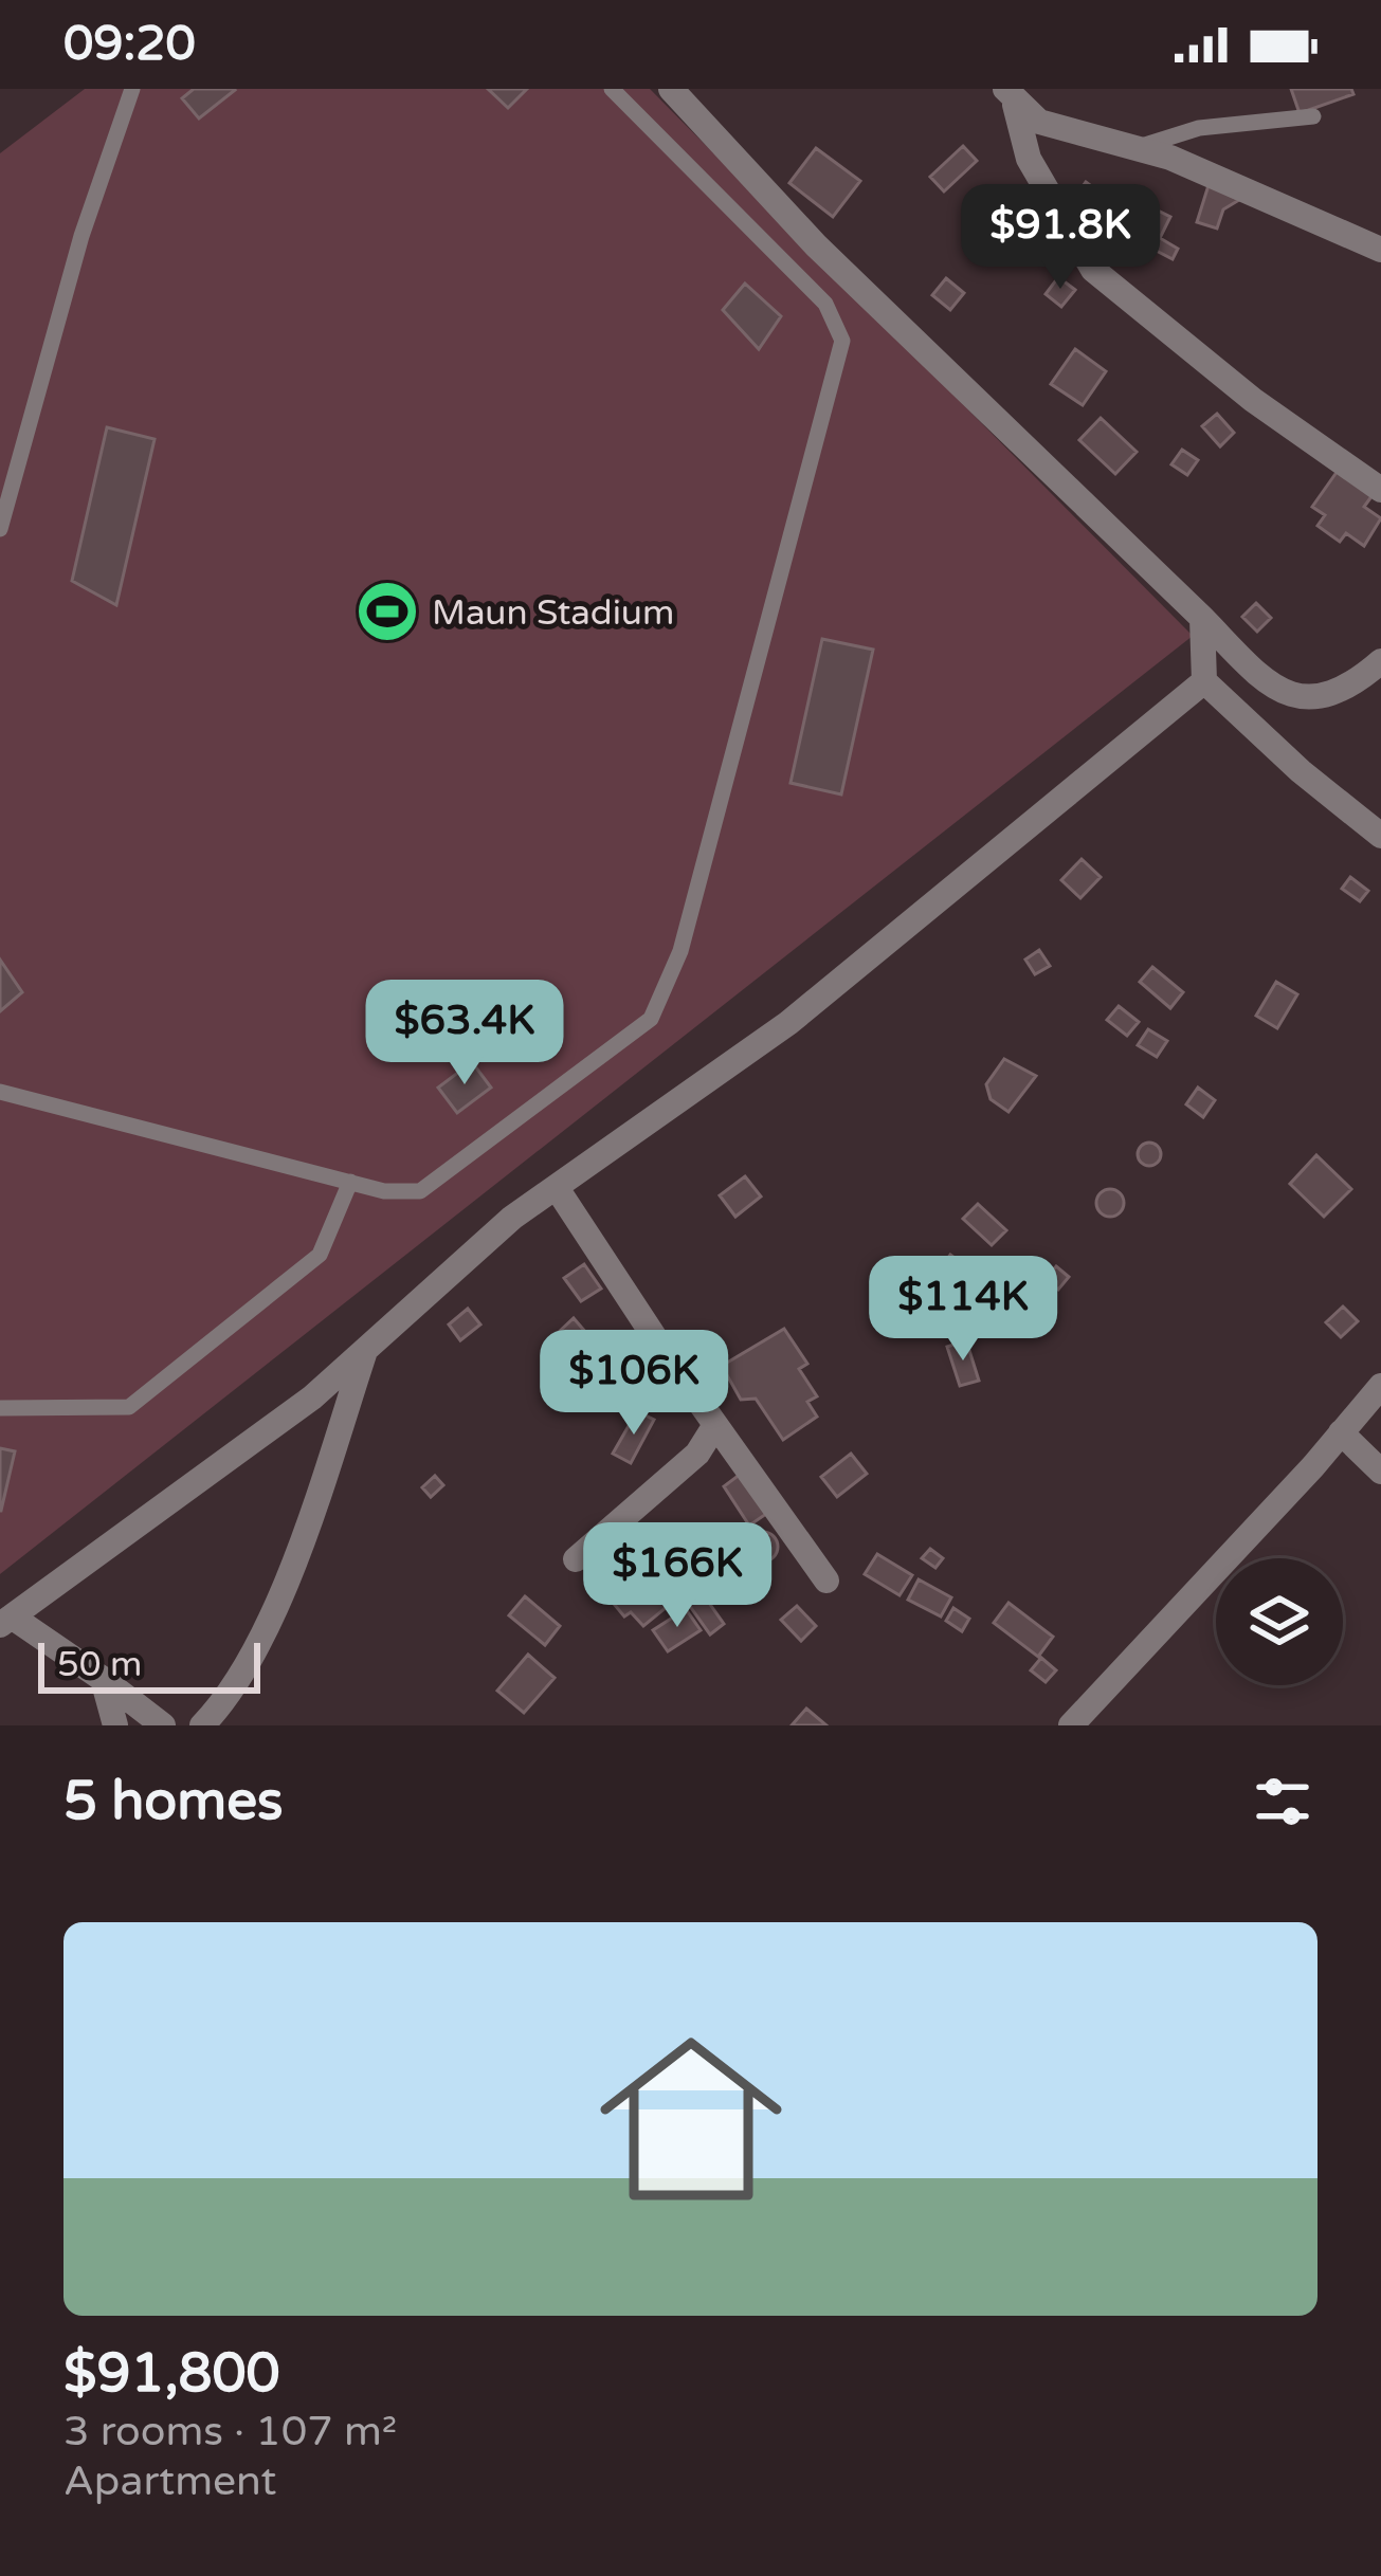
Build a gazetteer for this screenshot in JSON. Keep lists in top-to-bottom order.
{
  "places": {
    "sports": ["Maun Stadium"]
  },
  "scale_bar": "50 m",
  "page": {
    "status": "09:20",
    "price": [
      "$91.8K",
      "$63.4K",
      "$114K",
      "$106K",
      "$166K"
    ],
    "scale": "50 m",
    "heading": "5 homes",
    "list": [
      {
        "name": "$91,800",
        "note": "3 rooms · 107 m² · Apartment"
      }
    ]
  }
}
